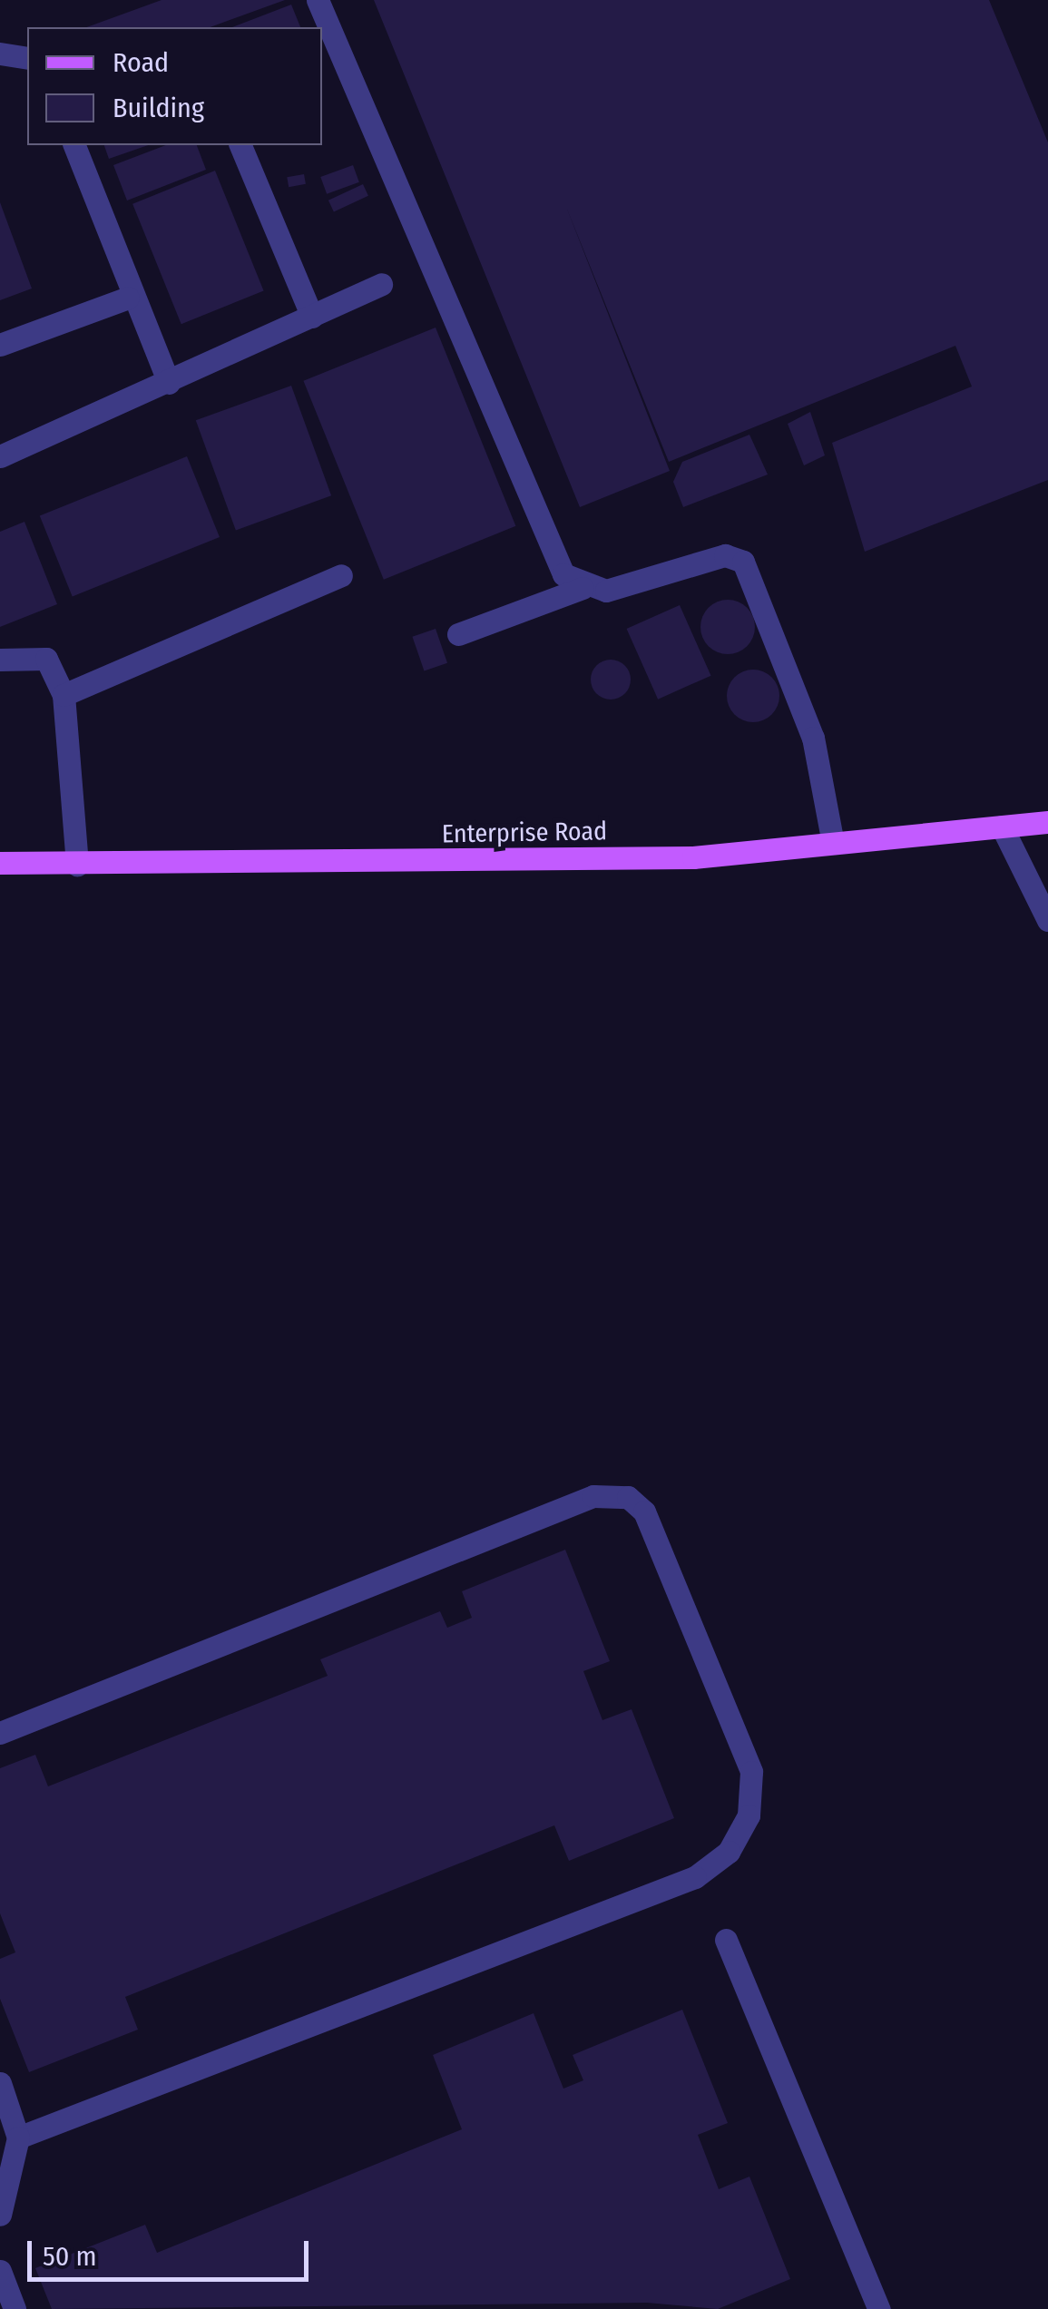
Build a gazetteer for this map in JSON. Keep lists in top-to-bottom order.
{
  "streets": {
    "main road": ["Enterprise Road"]
  },
  "legend": ["Road", "Building"],
  "scale_bar": "50 m"
}
